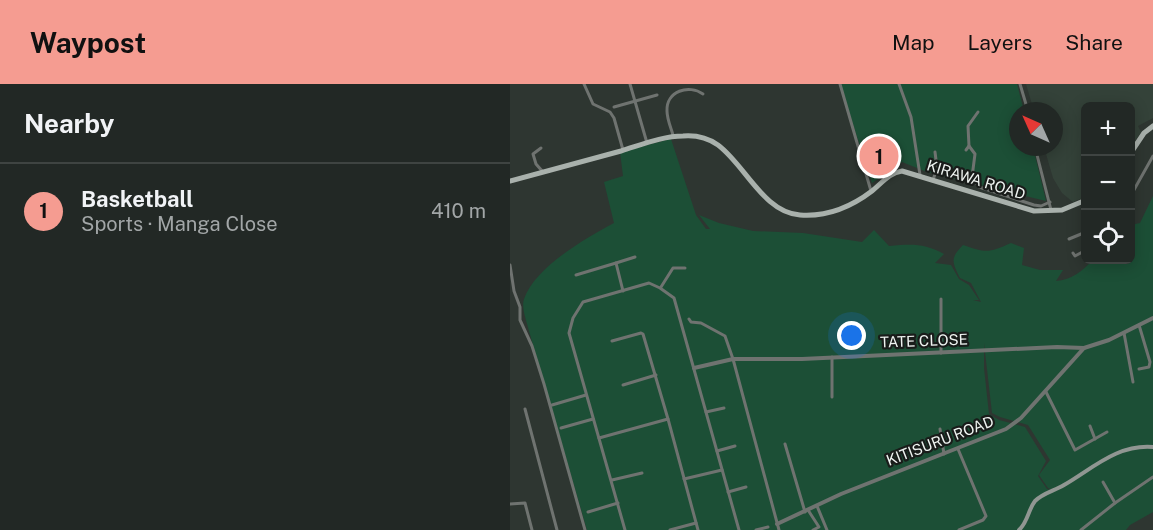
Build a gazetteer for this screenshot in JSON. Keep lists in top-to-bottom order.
{
  "streets": {
    "main road": ["KIRAWA ROAD"],
    "street": ["TATE CLOSE", "KITISURU ROAD"]
  },
  "crossings": [
    ["TATE CLOSE", "KITISURU ROAD"]
  ],
  "north": "top left",
  "page": {
    "header": "Waypost",
    "nav": ["Map", "Layers", "Share"],
    "heading": "Nearby",
    "map_buttons": ["+", "−"],
    "pins": "1",
    "list": [
      {
        "mark": "1",
        "name": "Basketball",
        "note": "Sports · Manga Close",
        "value": "410 m"
      }
    ]
  }
}
